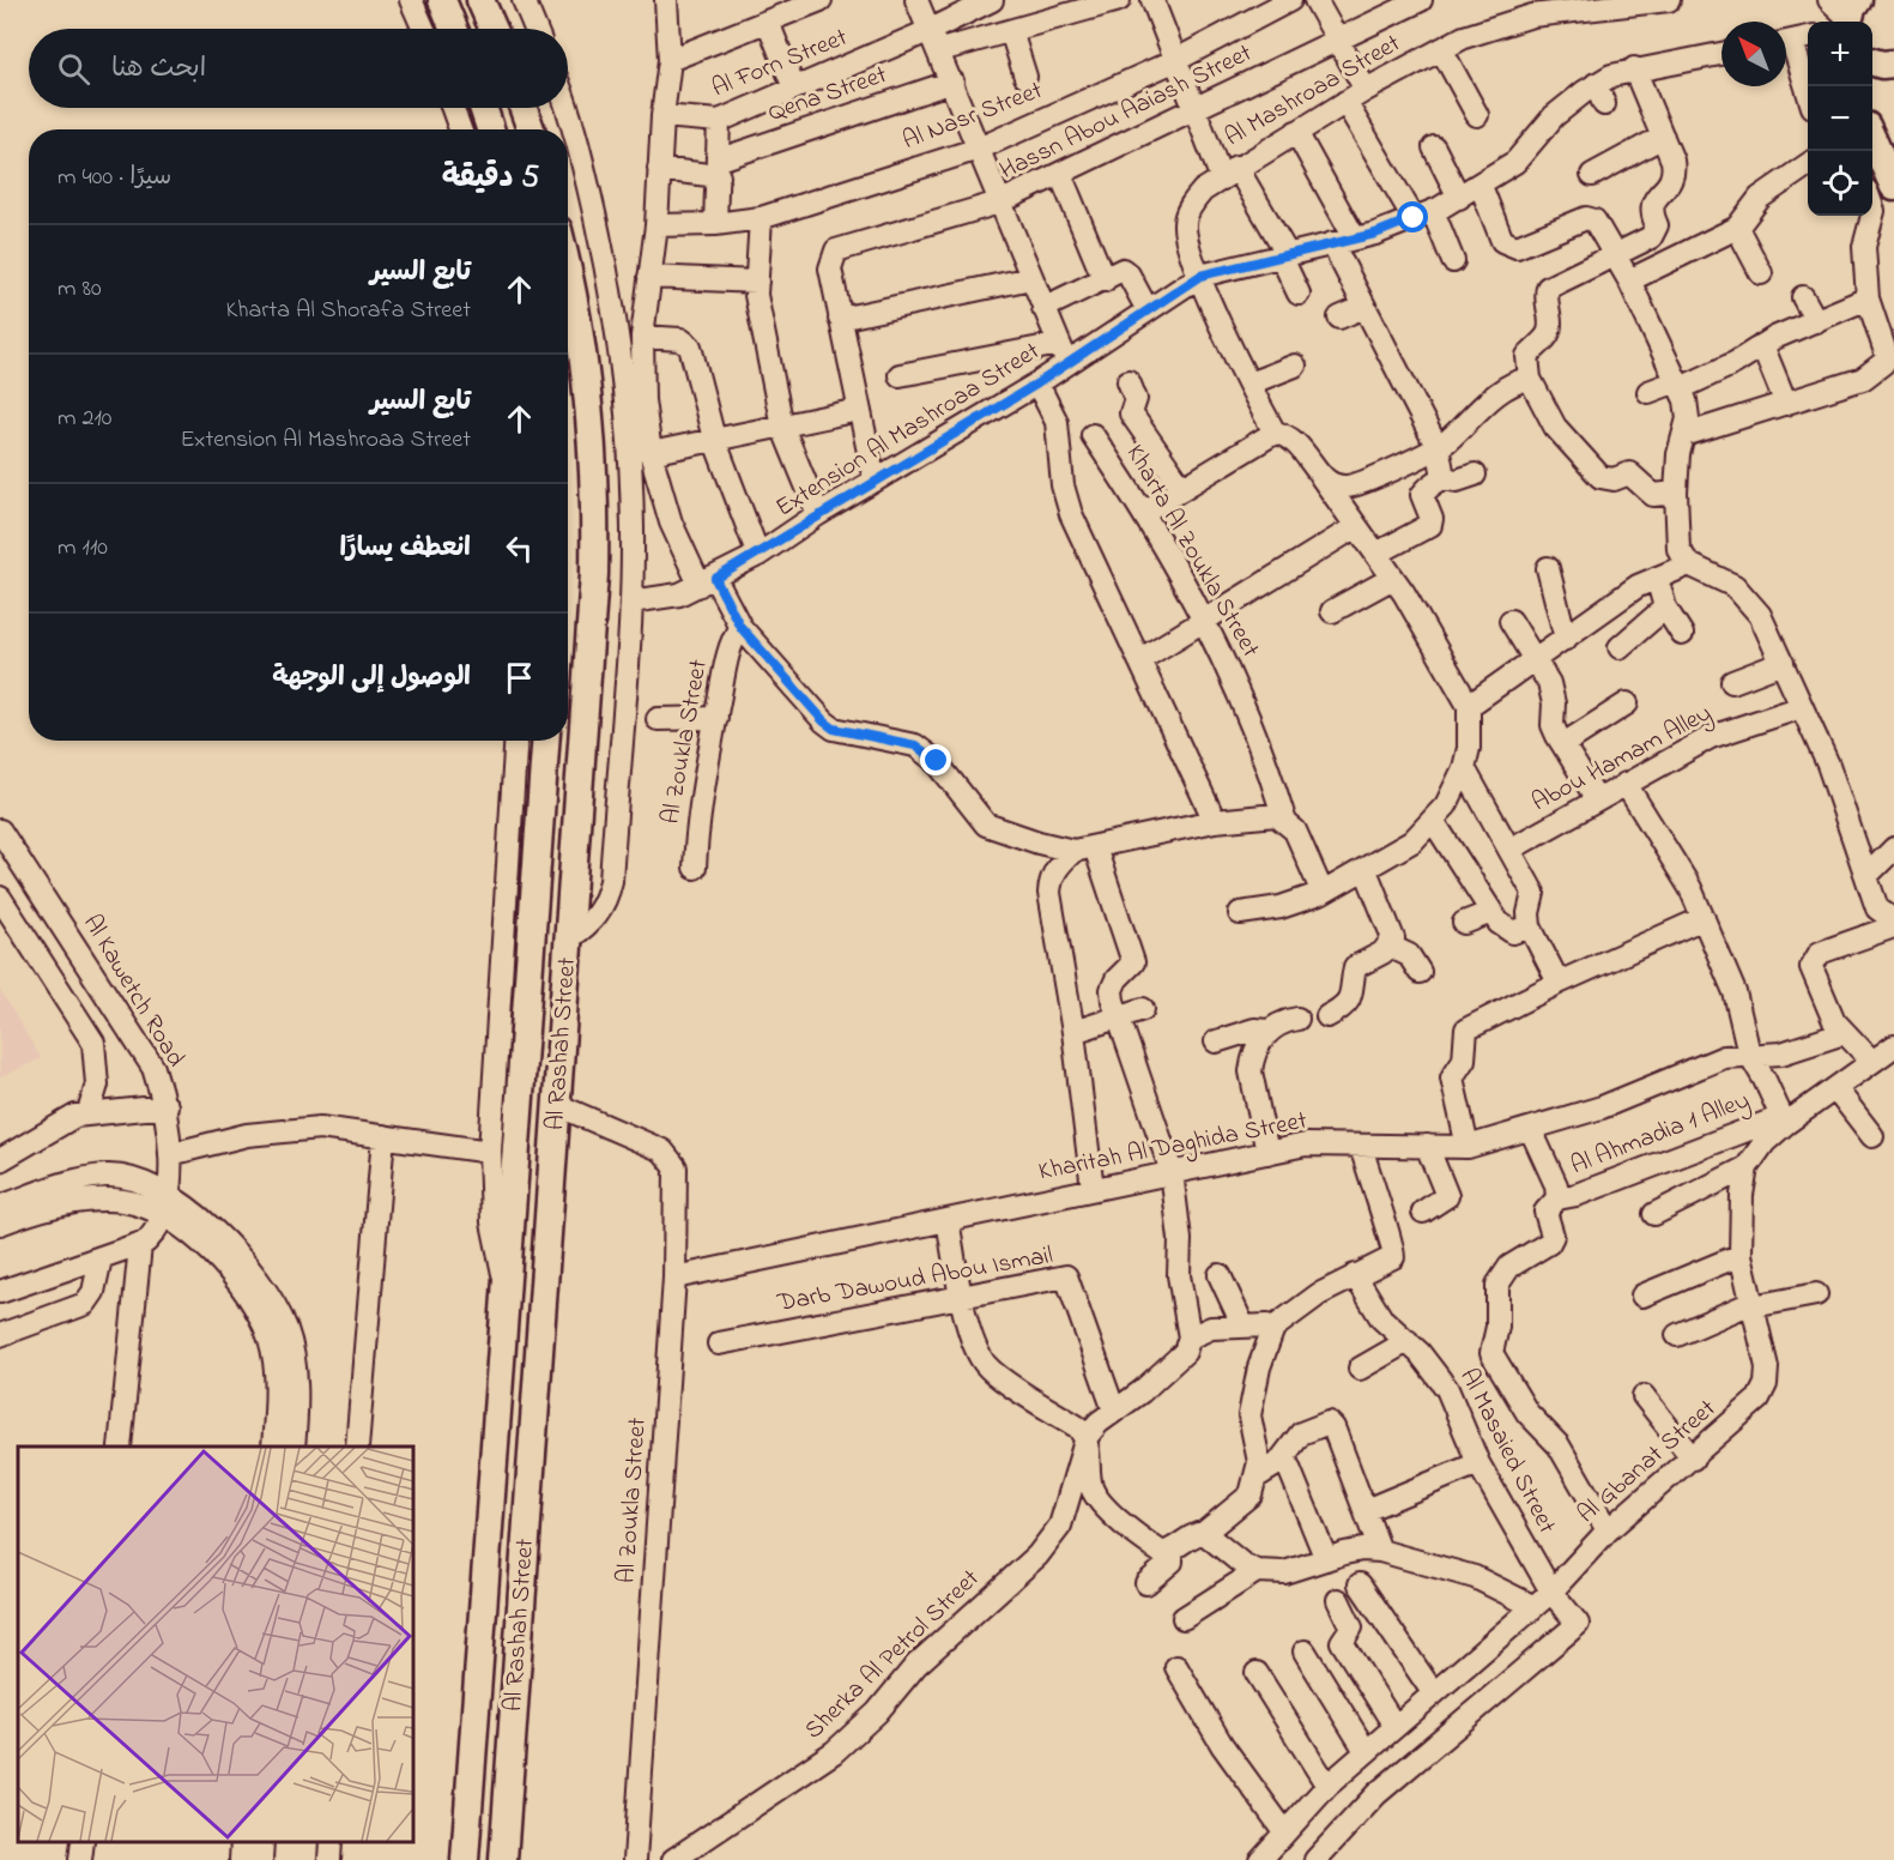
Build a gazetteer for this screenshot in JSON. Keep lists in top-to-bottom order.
{
  "streets": {
    "main road": ["Al Rashah Street"],
    "street": [
      "Al Forn Street",
      "Al Mashroaa Street",
      "Qena Street",
      "Hassn Abou Aaiash Street",
      "Al Nasr Street",
      "Extension Al Mashroaa Street",
      "Kharta Al Zoukla Street",
      "Al Zoukla Street",
      "Abou Hamam Alley",
      "Al Kawetch Road",
      "Al Ahmadia 1 Alley",
      "Kharitah Al Daghida Street",
      "Darb Dawoud Abou Ismail",
      "Al Masaied Street",
      "Al Gbanat Street",
      "Sherka Al Petrol Street"
    ]
  },
  "crossings": [
    ["Al Mashroaa Street", "Extension Al Mashroaa Street"],
    ["Al Zoukla Street", "Al Rashah Street"],
    ["Al Zoukla Street", "Kharitah Al Daghida Street"],
    ["Al Ahmadia 1 Alley", "Al Gbanat Street"],
    ["Al Masaied Street", "Al Gbanat Street"]
  ],
  "north": "top left",
  "page": {
    "map_buttons": ["+", "−"],
    "search": "ابحث هنا",
    "heading": ["5 دقيقة", "سيرًا · 400 m"],
    "list": [
      ["تابع السير", "Kharta Al Shorafa Street", "80 m"],
      ["تابع السير", "Extension Al Mashroaa Street", "210 m"],
      ["انعطف يسارًا", "110 m"],
      "الوصول إلى الوجهة"
    ]
  }
}
